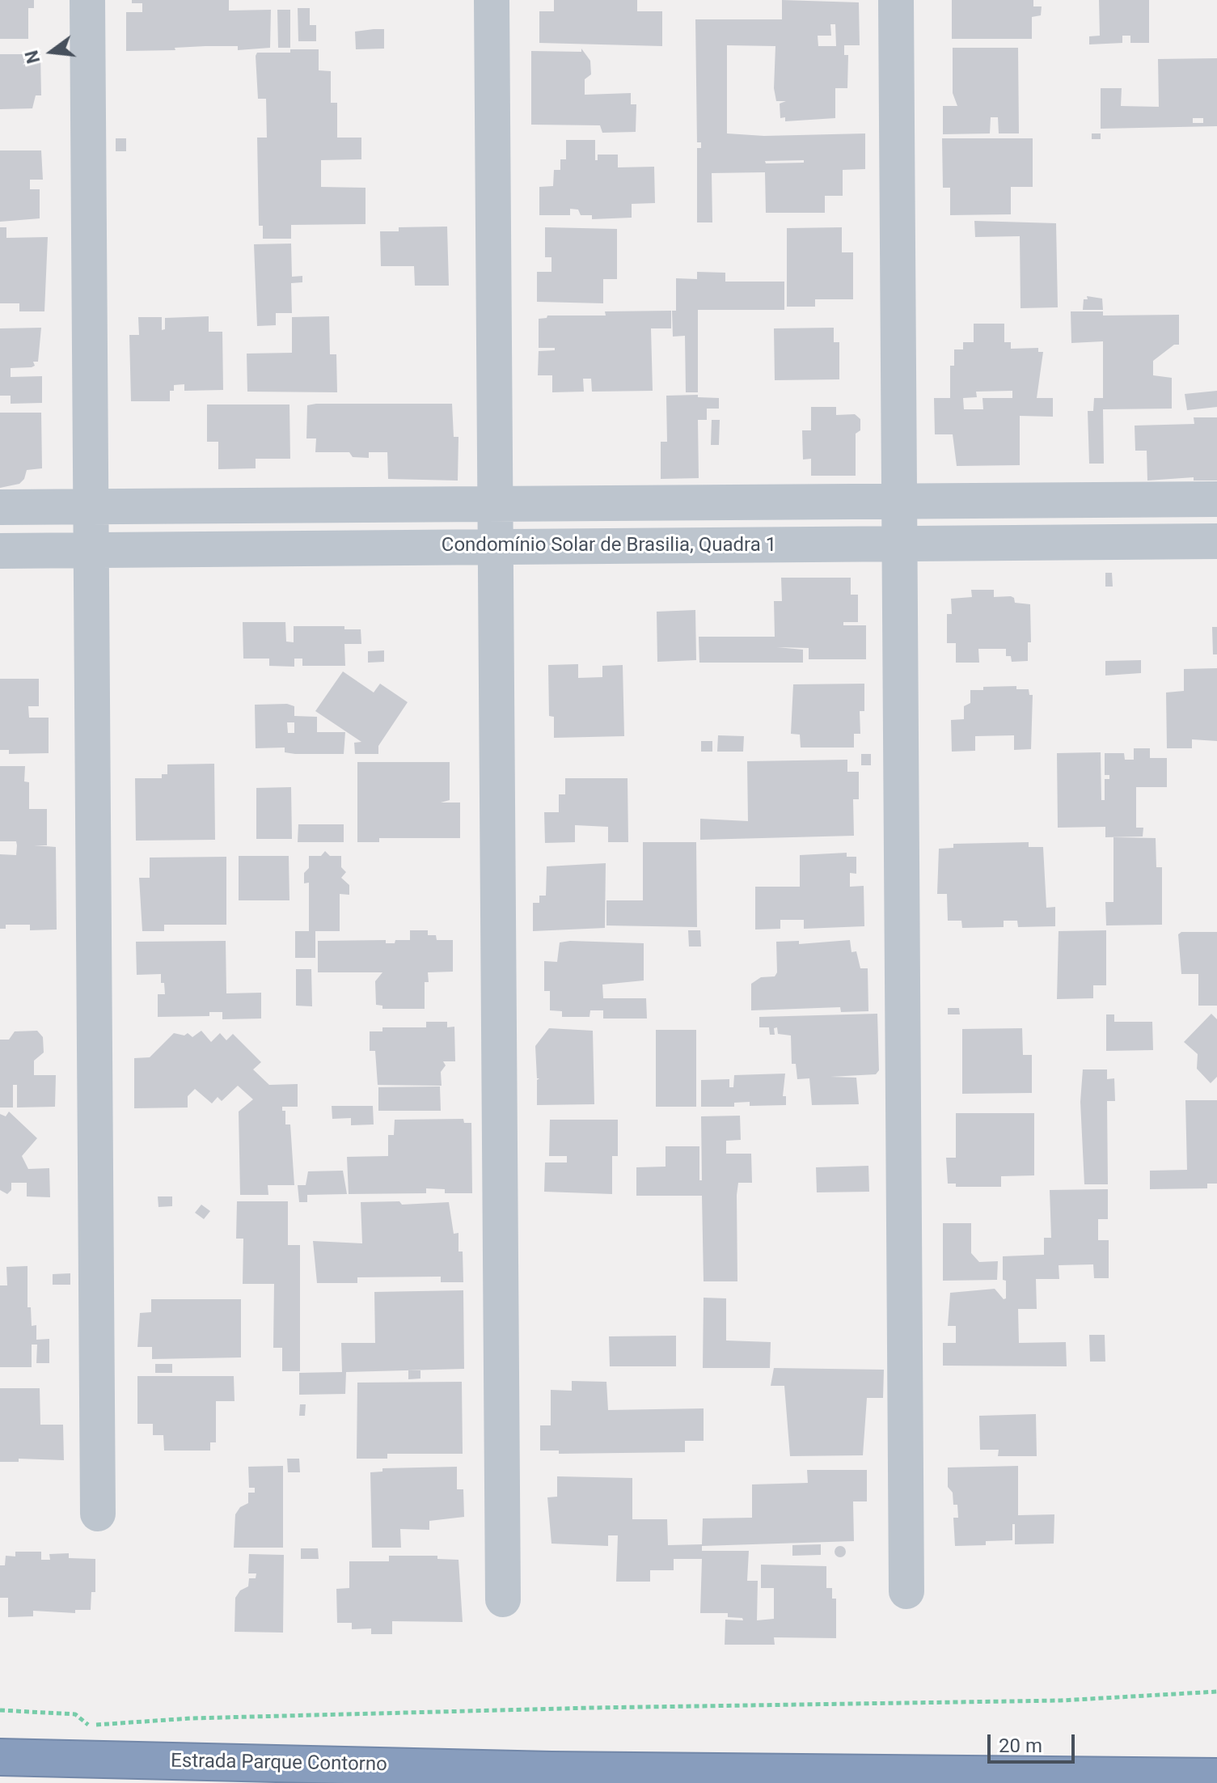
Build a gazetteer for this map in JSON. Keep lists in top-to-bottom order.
{
  "streets": {
    "highway": ["Estrada Parque Contorno"],
    "street": ["Condomínio Solar de Brasilia, Quadra 1"]
  },
  "scale_bar": "20 m",
  "north": "left"
}
